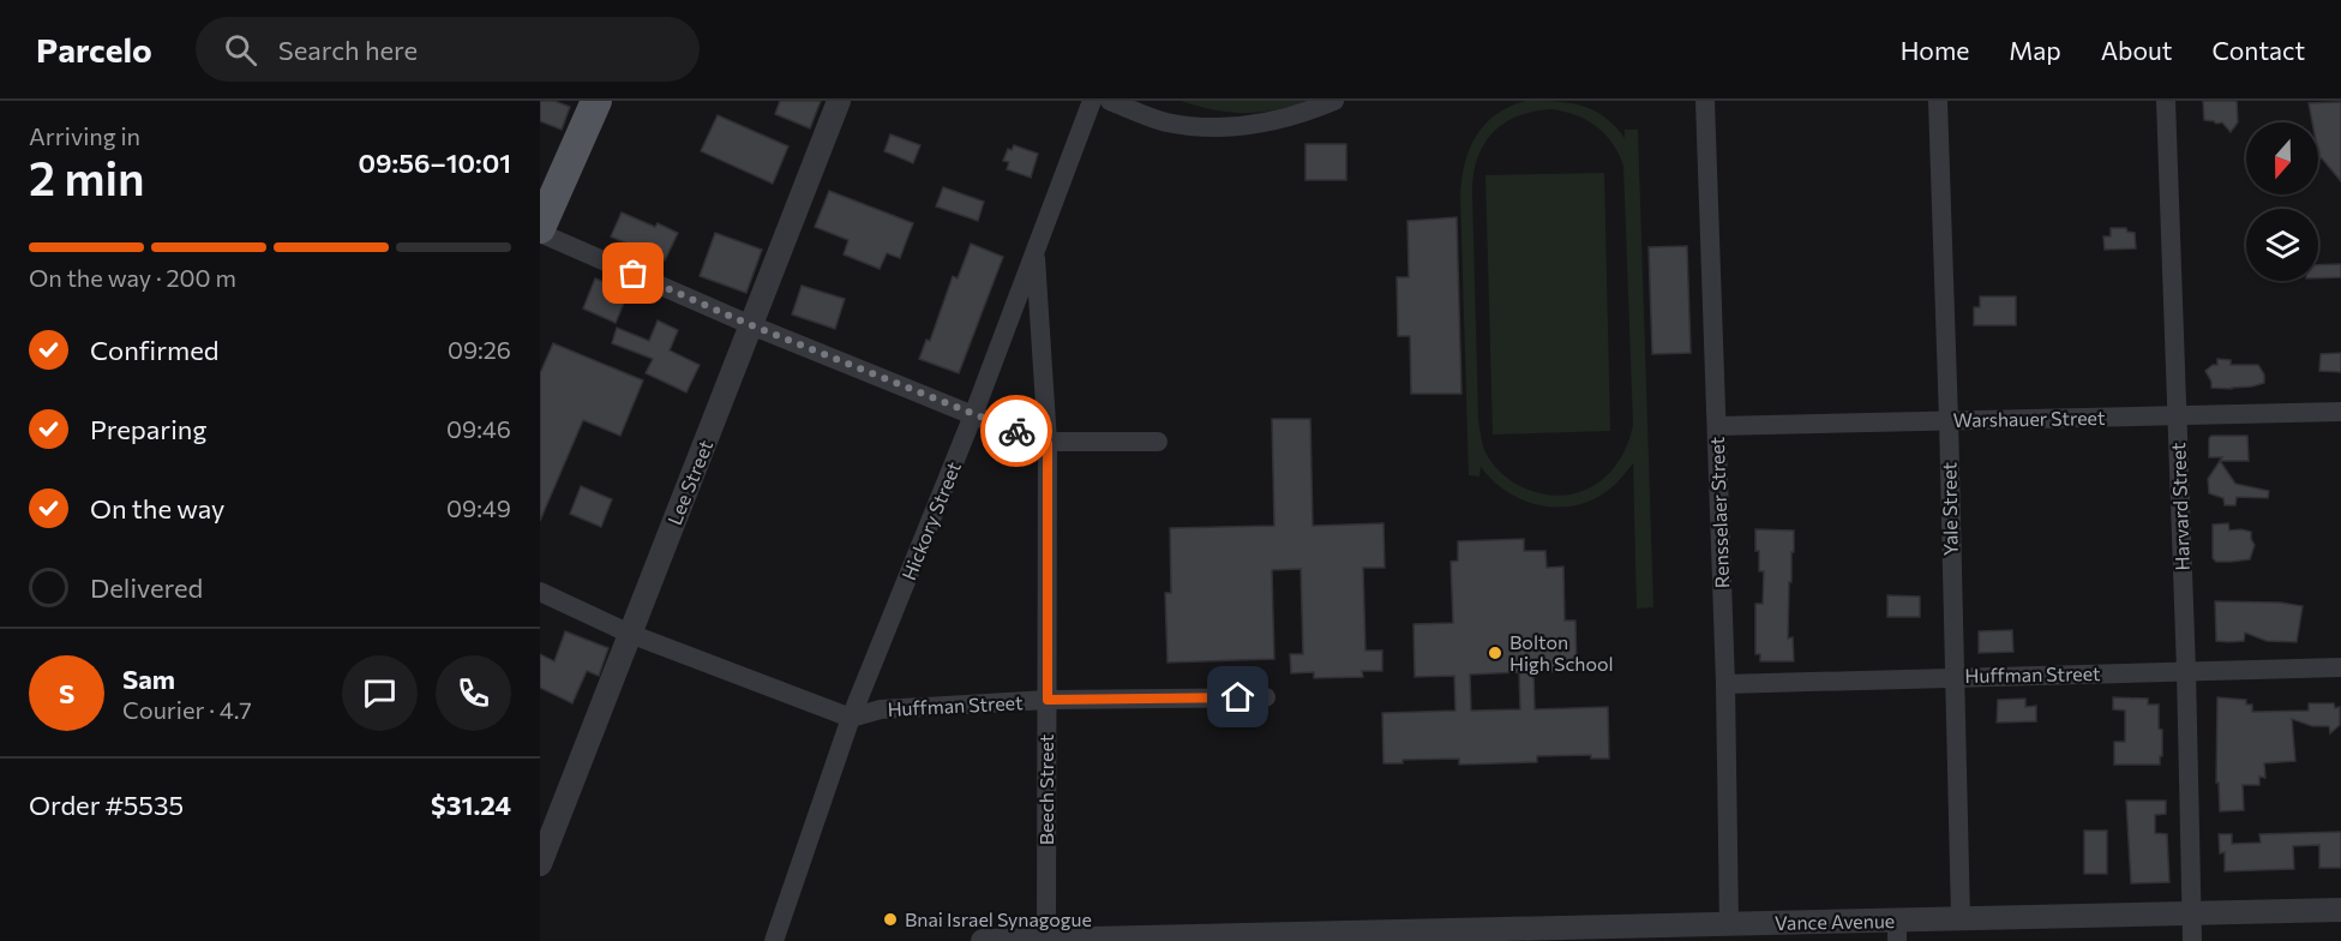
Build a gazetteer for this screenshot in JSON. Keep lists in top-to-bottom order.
{
  "streets": {
    "street": [
      "Warshauer Street",
      "Lee Street",
      "Harvard Street",
      "Yale Street",
      "Rensselaer Street",
      "Hickory Street",
      "Huffman Street",
      "Beech Street",
      "Vance Avenue"
    ]
  },
  "crossings": [
    ["Warshauer Street", "Harvard Street"],
    ["Warshauer Street", "Yale Street"],
    ["Warshauer Street", "Rensselaer Street"],
    ["Harvard Street", "Huffman Street"],
    ["Harvard Street", "Vance Avenue"],
    ["Yale Street", "Huffman Street"],
    ["Yale Street", "Vance Avenue"],
    ["Rensselaer Street", "Huffman Street"],
    ["Rensselaer Street", "Vance Avenue"],
    ["Hickory Street", "Huffman Street"],
    ["Hickory Street", "Beech Street"],
    ["Huffman Street", "Beech Street"],
    ["Beech Street", "Vance Avenue"]
  ],
  "places": ["Bolton High School", "Bnai Israel Synagogue"],
  "north": "bottom",
  "page": {
    "header": "Parcelo",
    "search": "Search here",
    "nav": [
      "Home",
      "Map",
      "About",
      "Contact"
    ],
    "heading": ["2 min", "Arriving in", "09:56–10:01"],
    "panel": [
      "Sam",
      "Courier · 4.7",
      "Order #5535",
      "$31.24"
    ],
    "bar": "On the way · 200 m",
    "list": [
      ["Confirmed", "09:26"],
      ["Preparing", "09:46"],
      ["On the way", "09:49"],
      "Delivered"
    ],
    "round": "S"
  }
}
